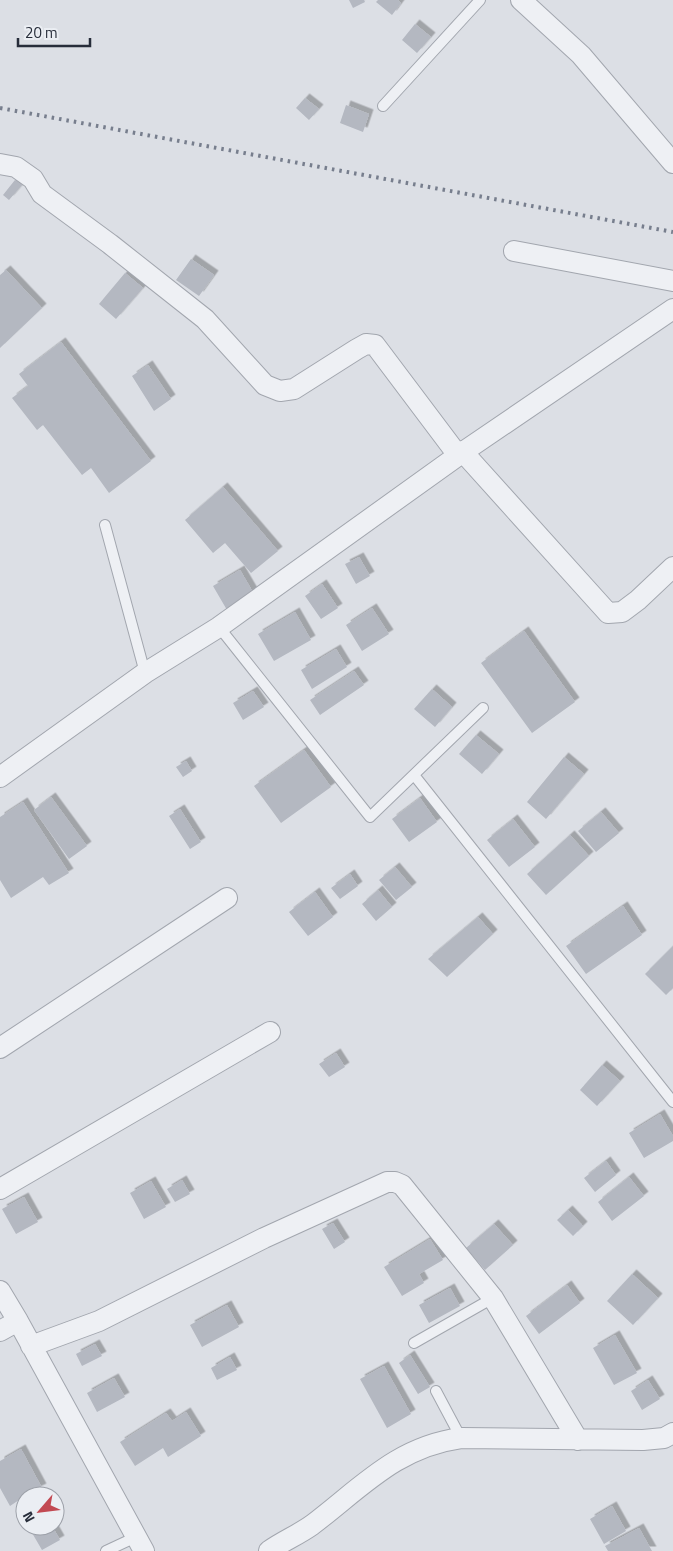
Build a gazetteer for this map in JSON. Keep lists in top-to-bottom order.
{
  "scale_bar": "20 m",
  "north": "bottom left"
}
